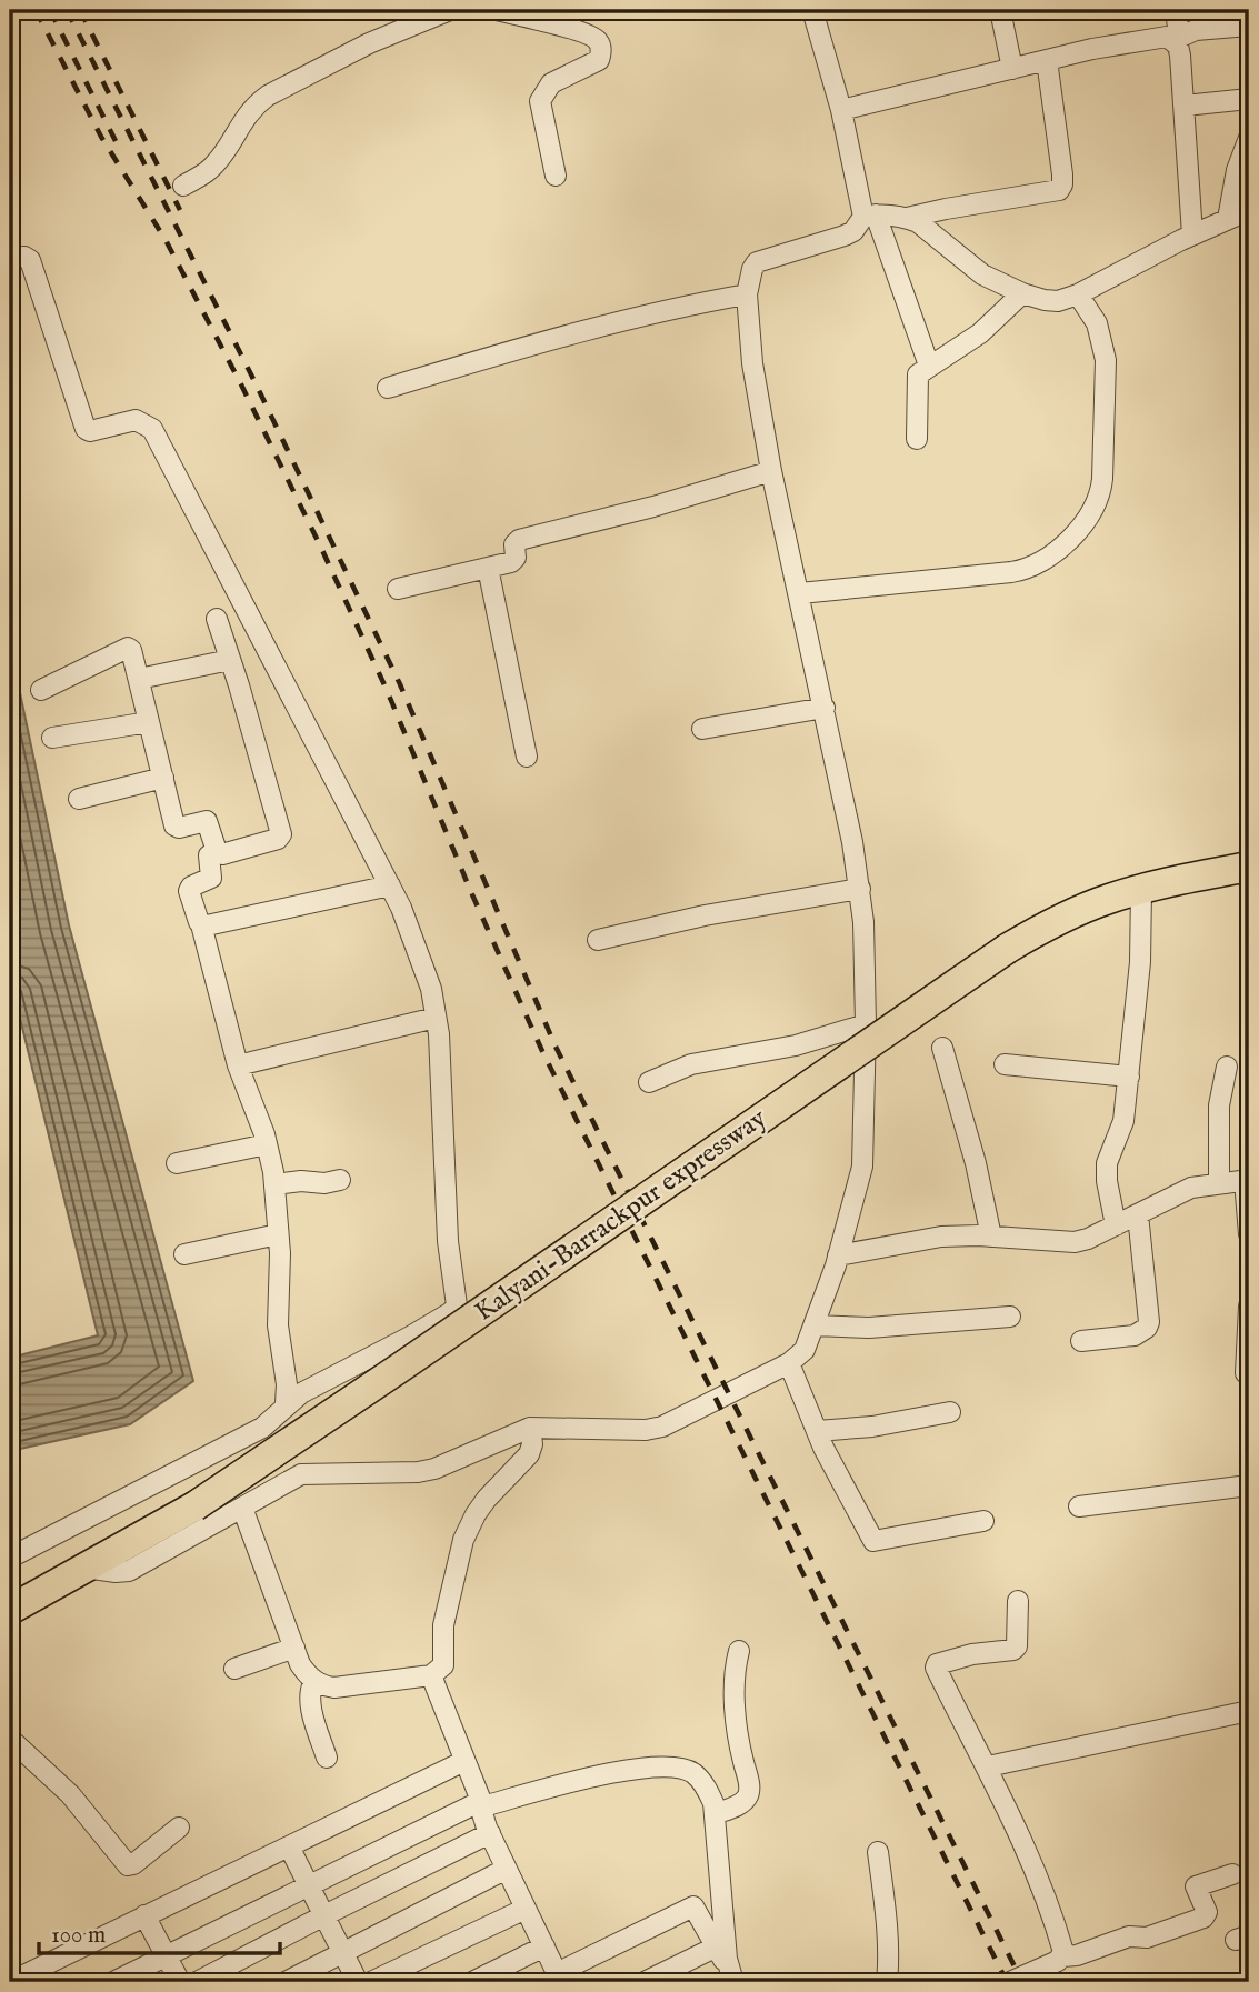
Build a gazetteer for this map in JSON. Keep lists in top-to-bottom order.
{
  "streets": {
    "highway": ["Kalyani-Barrackpur expressway"]
  },
  "scale_bar": "100 m"
}
